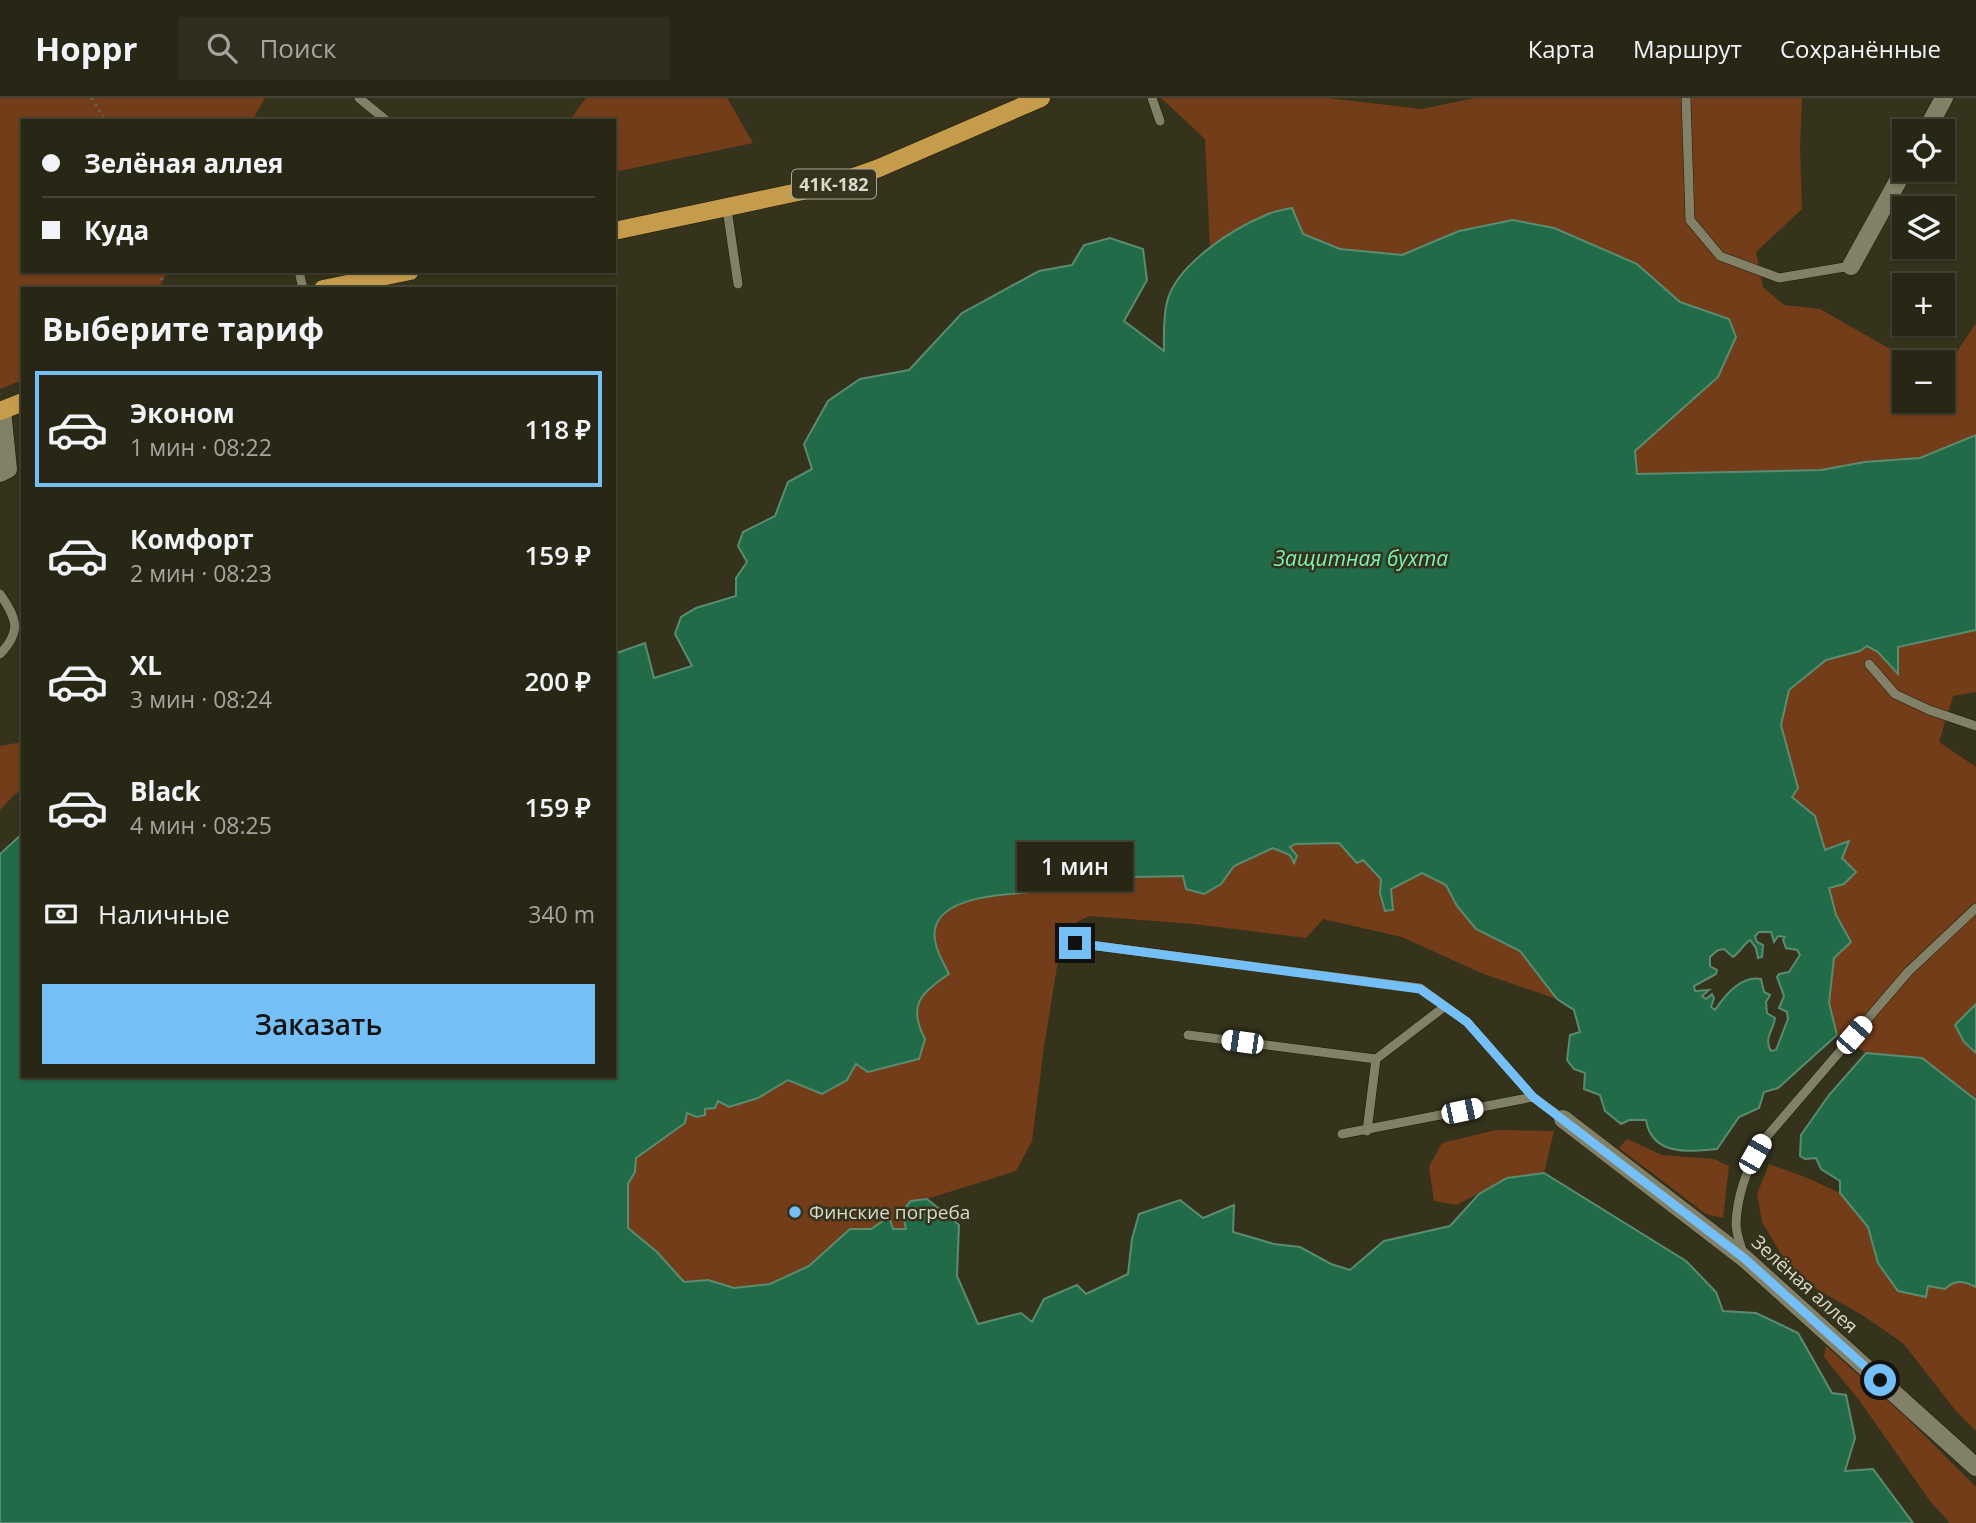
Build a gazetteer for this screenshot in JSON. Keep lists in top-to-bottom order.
{
  "streets": {
    "main road": ["41К-182"],
    "street": ["Зелёная аллея"]
  },
  "water": ["Защитная бухта"],
  "places": ["Финские погреба"],
  "page": {
    "header": "Hoppr",
    "search": "Поиск",
    "nav": ["Карта", "Маршрут", "Сохранённые"],
    "map_buttons": ["+", "−"],
    "banner": ["Зелёная аллея", "Куда"],
    "heading": "Выберите тариф",
    "list": [
      {
        "name": "Эконом",
        "note": "1 мин · 08:22",
        "value": "118 ₽"
      },
      {
        "name": "Комфорт",
        "note": "2 мин · 08:23",
        "value": "159 ₽"
      },
      {
        "name": "XL",
        "note": "3 мин · 08:24",
        "value": "200 ₽"
      },
      {
        "name": "Black",
        "note": "4 мин · 08:25",
        "value": "159 ₽"
      }
    ],
    "bubble": "1 мин",
    "pay": ["Наличные", "340 m"],
    "buttons": "Заказать"
  }
}
